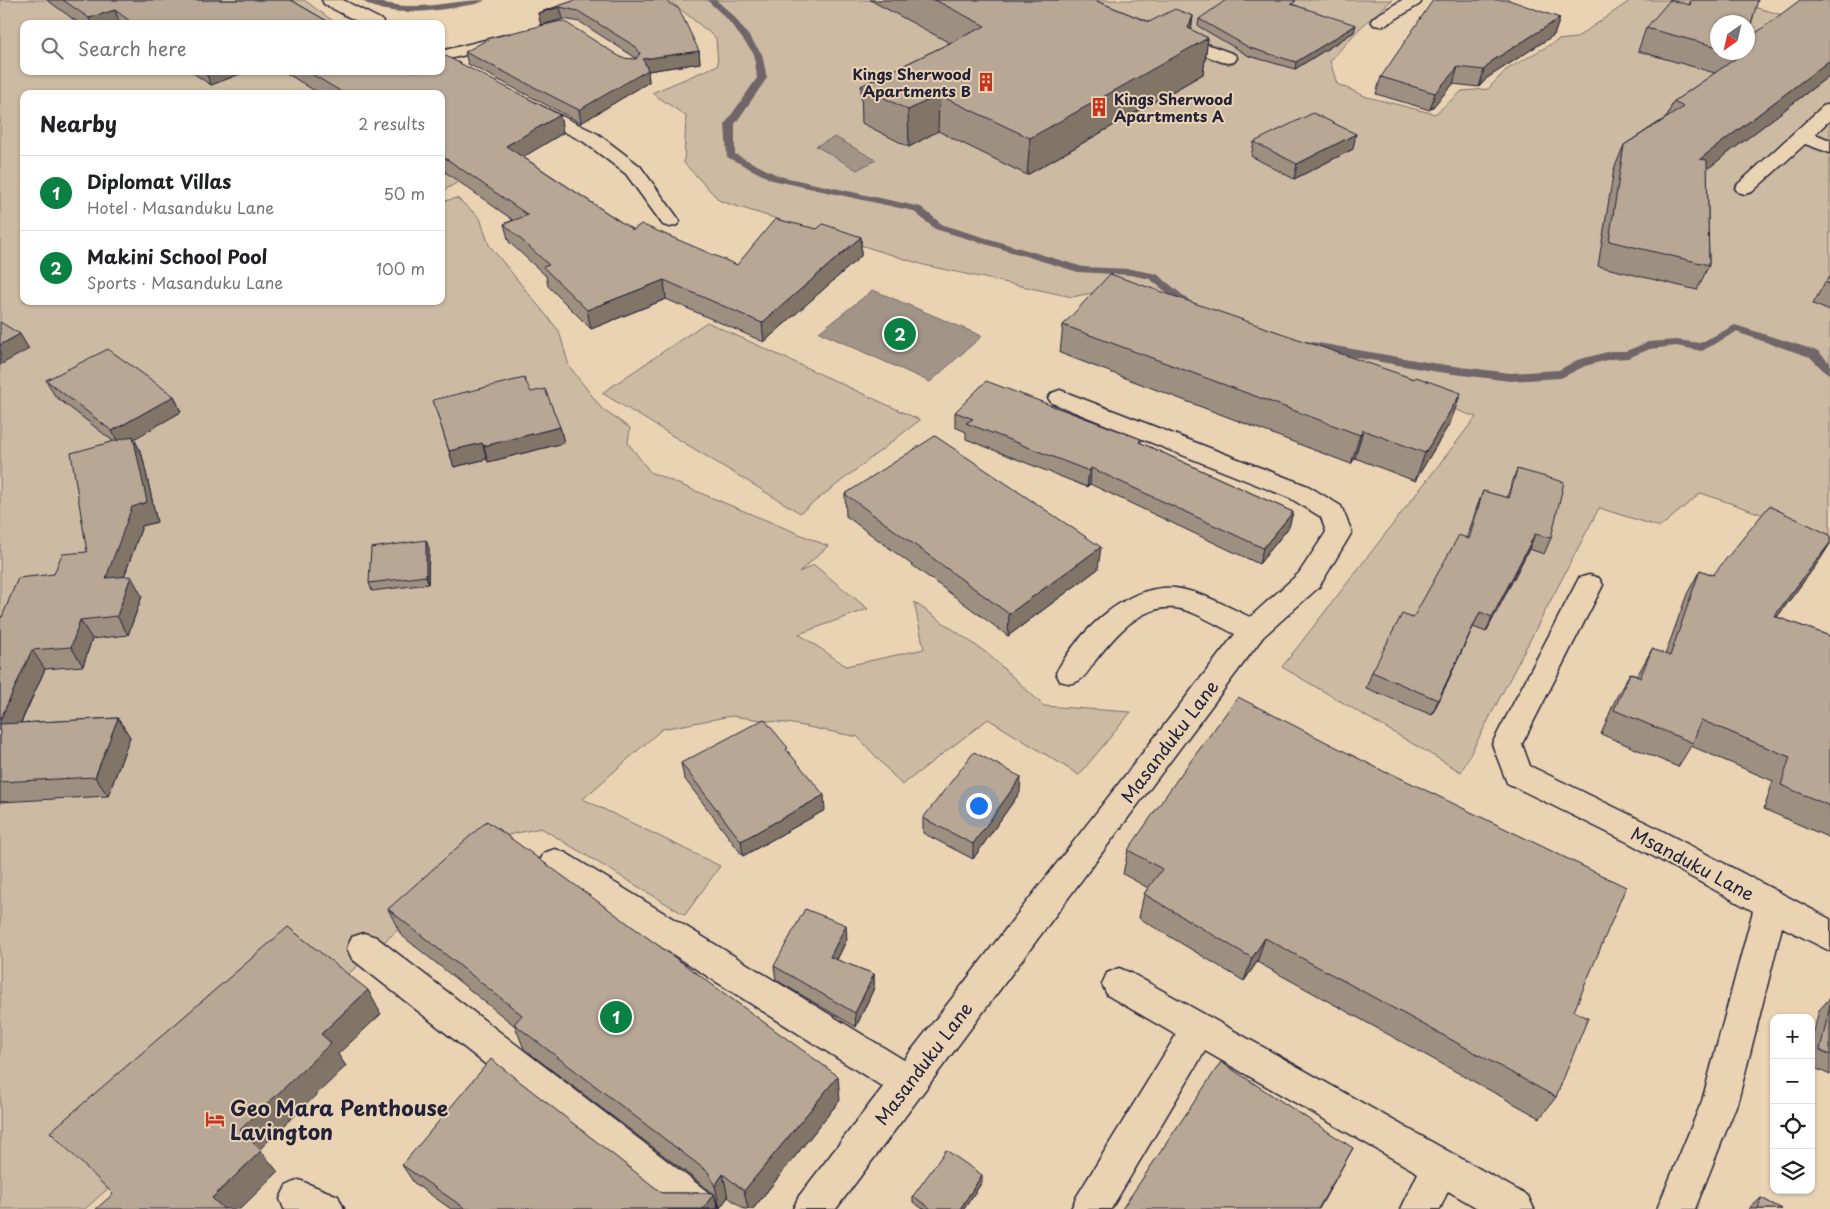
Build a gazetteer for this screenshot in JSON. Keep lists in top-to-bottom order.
{
  "streets": {
    "street": ["Masanduku Lane", "Msanduku Lane"]
  },
  "places": {
    "building": ["Kings Sherwood Apartments B", "Kings Sherwood Apartments A"],
    "hotel": ["Geo Mara Penthouse Lavington"]
  },
  "north": "bottom left",
  "page": {
    "search": "Search here",
    "heading": ["Nearby", "2 results"],
    "list": [
      {
        "mark": "1",
        "name": "Diplomat Villas",
        "note": "Hotel · Masanduku Lane",
        "value": "50 m"
      },
      {
        "mark": "2",
        "name": "Makini School Pool",
        "note": "Sports · Masanduku Lane",
        "value": "100 m"
      }
    ],
    "pins": ["2", "1"],
    "map_buttons": ["+", "−"]
  }
}
